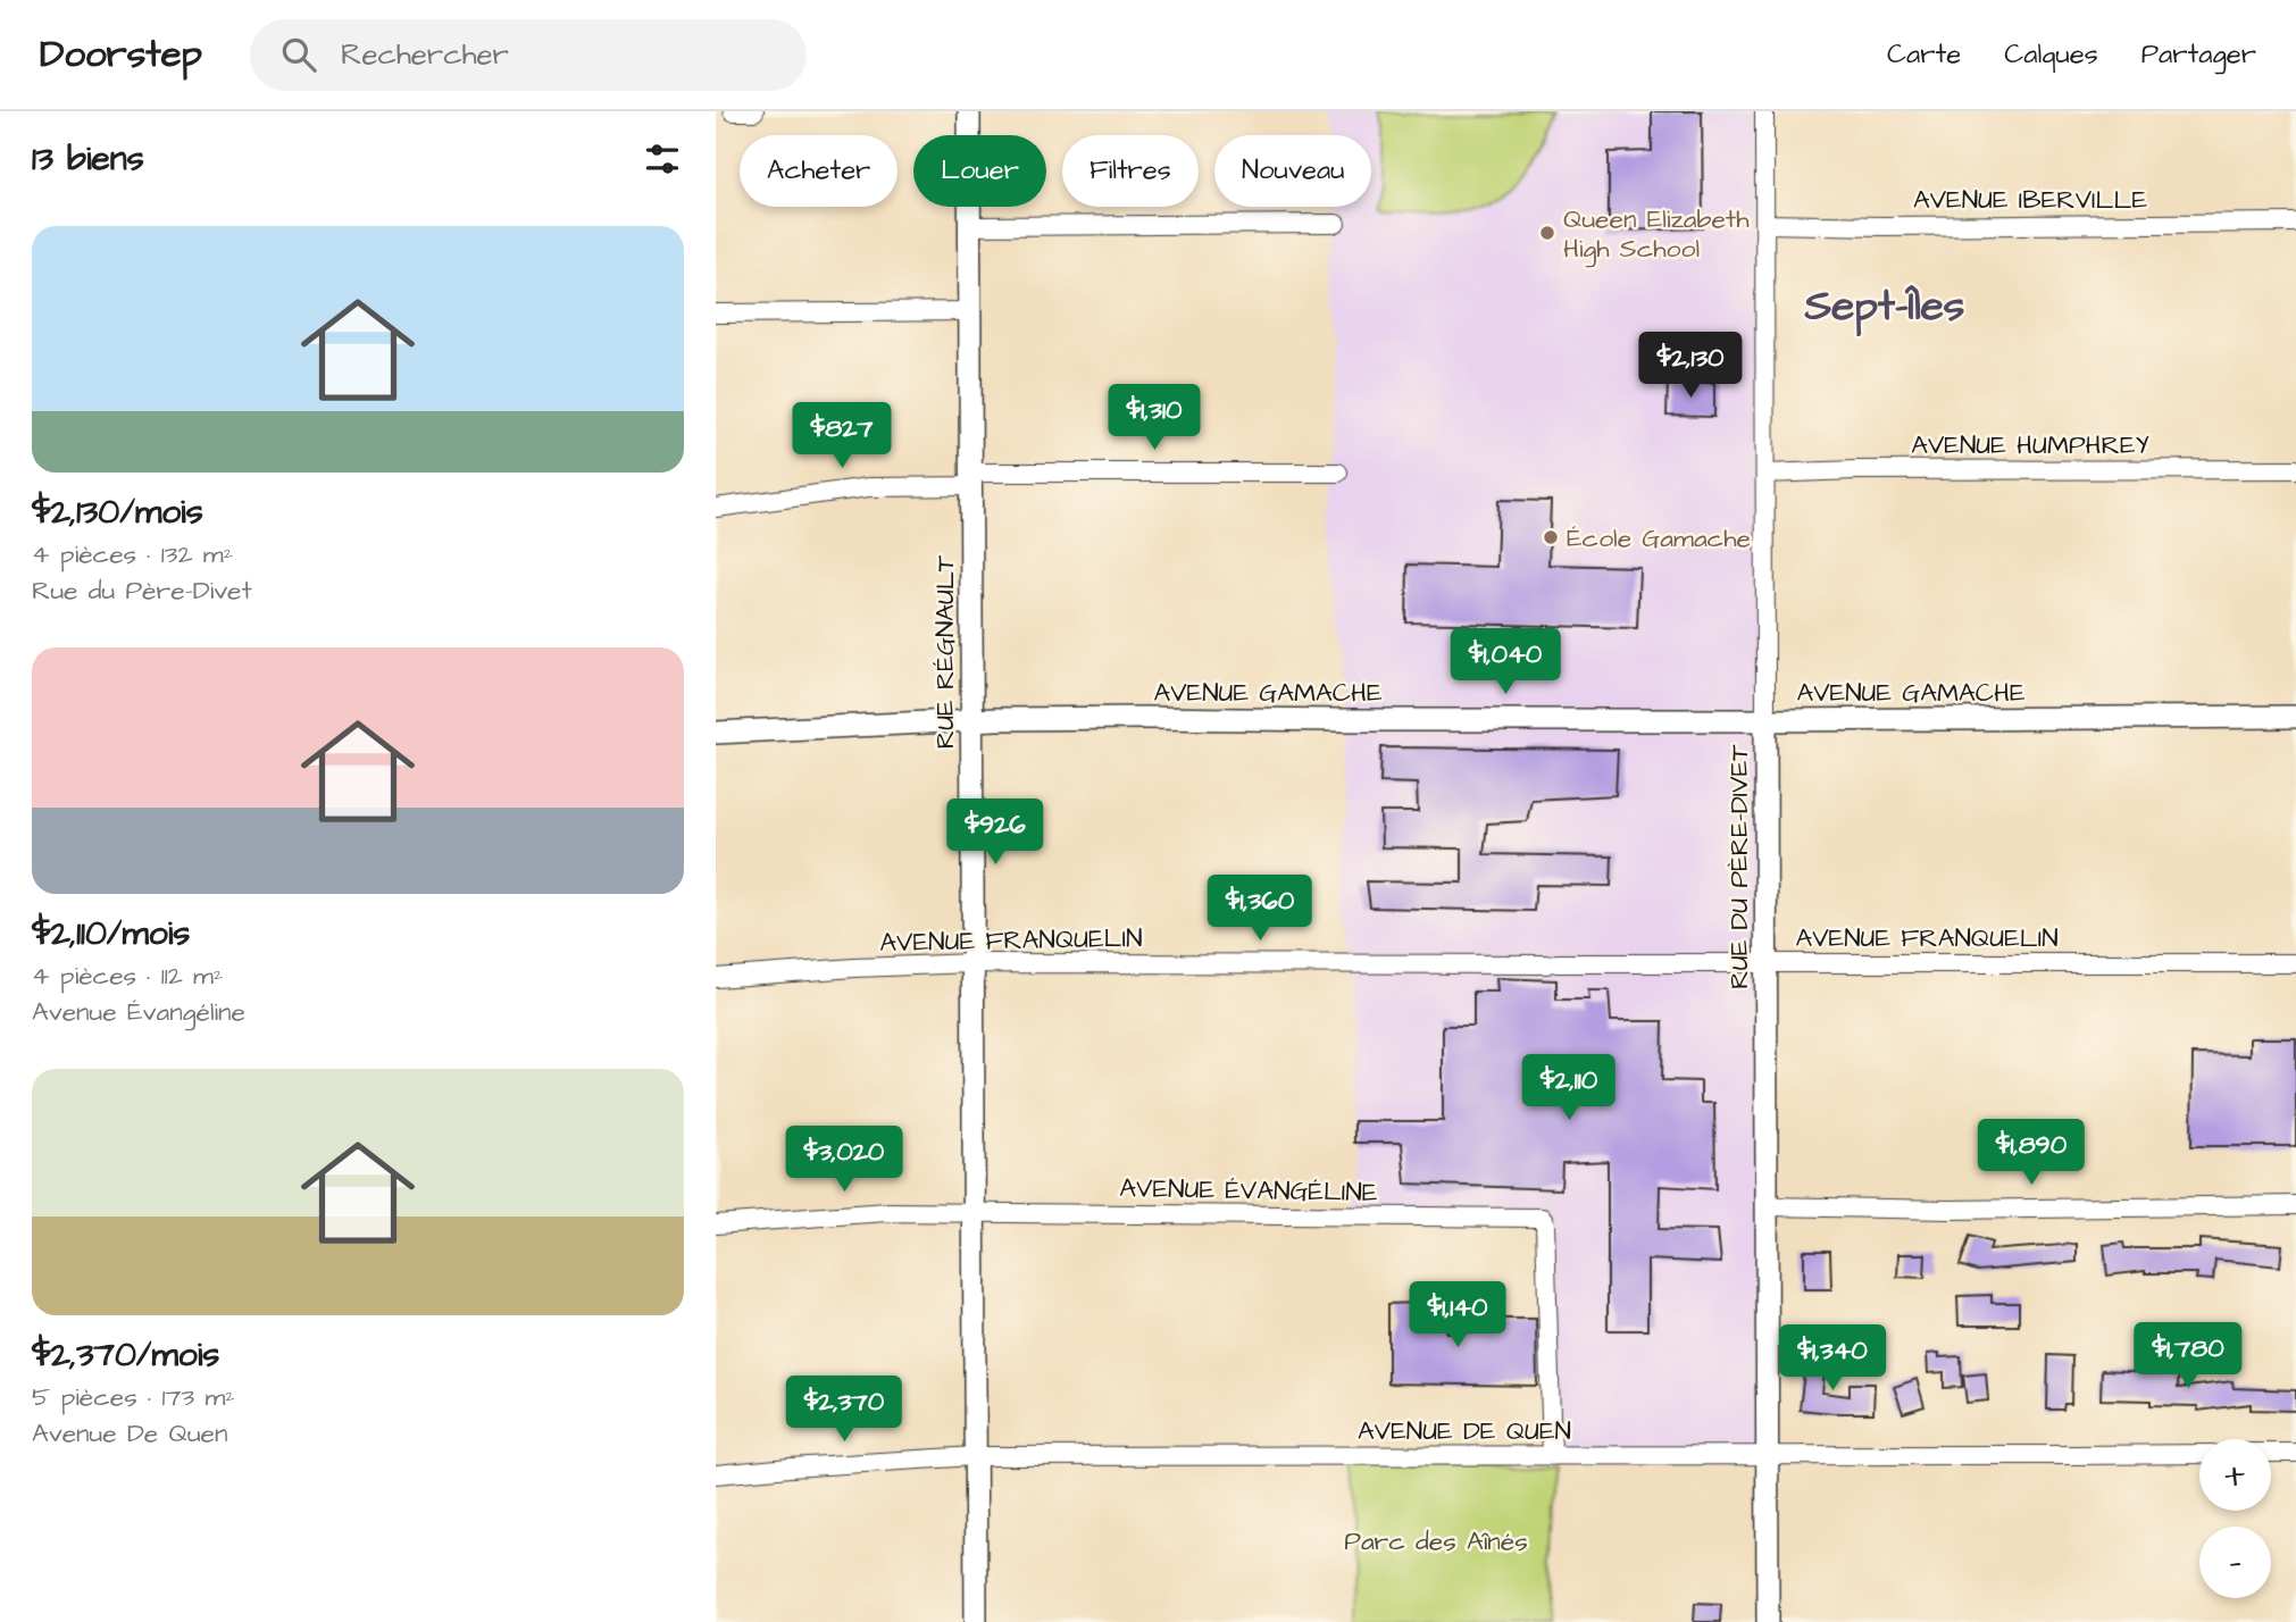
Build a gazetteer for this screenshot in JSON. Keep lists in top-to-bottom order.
{
  "streets": {
    "street": [
      "AVENUE IBERVILLE",
      "AVENUE HUMPHREY",
      "RUE RÉGNAULT",
      "AVENUE GAMACHE",
      "RUE DU PÈRE-DIVET",
      "AVENUE FRANQUELIN",
      "AVENUE ÉVANGÉLINE",
      "AVENUE DE QUEN"
    ]
  },
  "crossings": [
    ["AVENUE IBERVILLE", "RUE DU PÈRE-DIVET"],
    ["AVENUE HUMPHREY", "RUE DU PÈRE-DIVET"],
    ["RUE RÉGNAULT", "AVENUE GAMACHE"],
    ["RUE RÉGNAULT", "AVENUE FRANQUELIN"],
    ["RUE RÉGNAULT", "AVENUE ÉVANGÉLINE"],
    ["RUE RÉGNAULT", "AVENUE DE QUEN"],
    ["AVENUE GAMACHE", "RUE DU PÈRE-DIVET"],
    ["RUE DU PÈRE-DIVET", "AVENUE FRANQUELIN"],
    ["RUE DU PÈRE-DIVET", "AVENUE DE QUEN"],
    ["AVENUE ÉVANGÉLINE", "AVENUE DE QUEN"]
  ],
  "districts": ["Sept-Îles"],
  "parks": ["Parc des Aînés"],
  "places": ["Queen Elizabeth High School", "École Gamache"],
  "page": {
    "header": "Doorstep",
    "search": "Rechercher",
    "nav": ["Carte", "Calques", "Partager"],
    "heading": "13 biens",
    "chip": [
      "Acheter",
      "Louer",
      "Filtres",
      "Nouveau"
    ],
    "list": [
      {
        "name": "$2,130/mois",
        "note": "4 pièces · 132 m² · Rue du Père-Divet"
      },
      {
        "name": "$2,110/mois",
        "note": "4 pièces · 112 m² · Avenue Évangéline"
      },
      {
        "name": "$2,370/mois",
        "note": "5 pièces · 173 m² · Avenue De Quen"
      }
    ],
    "price": [
      "$2,130",
      "$1,310",
      "$827",
      "$1,040",
      "$926",
      "$1,360",
      "$2,110",
      "$1,890",
      "$3,020",
      "$1,140",
      "$1,780",
      "$1,340",
      "$2,370"
    ],
    "map_buttons": ["+", "−"]
  }
}
